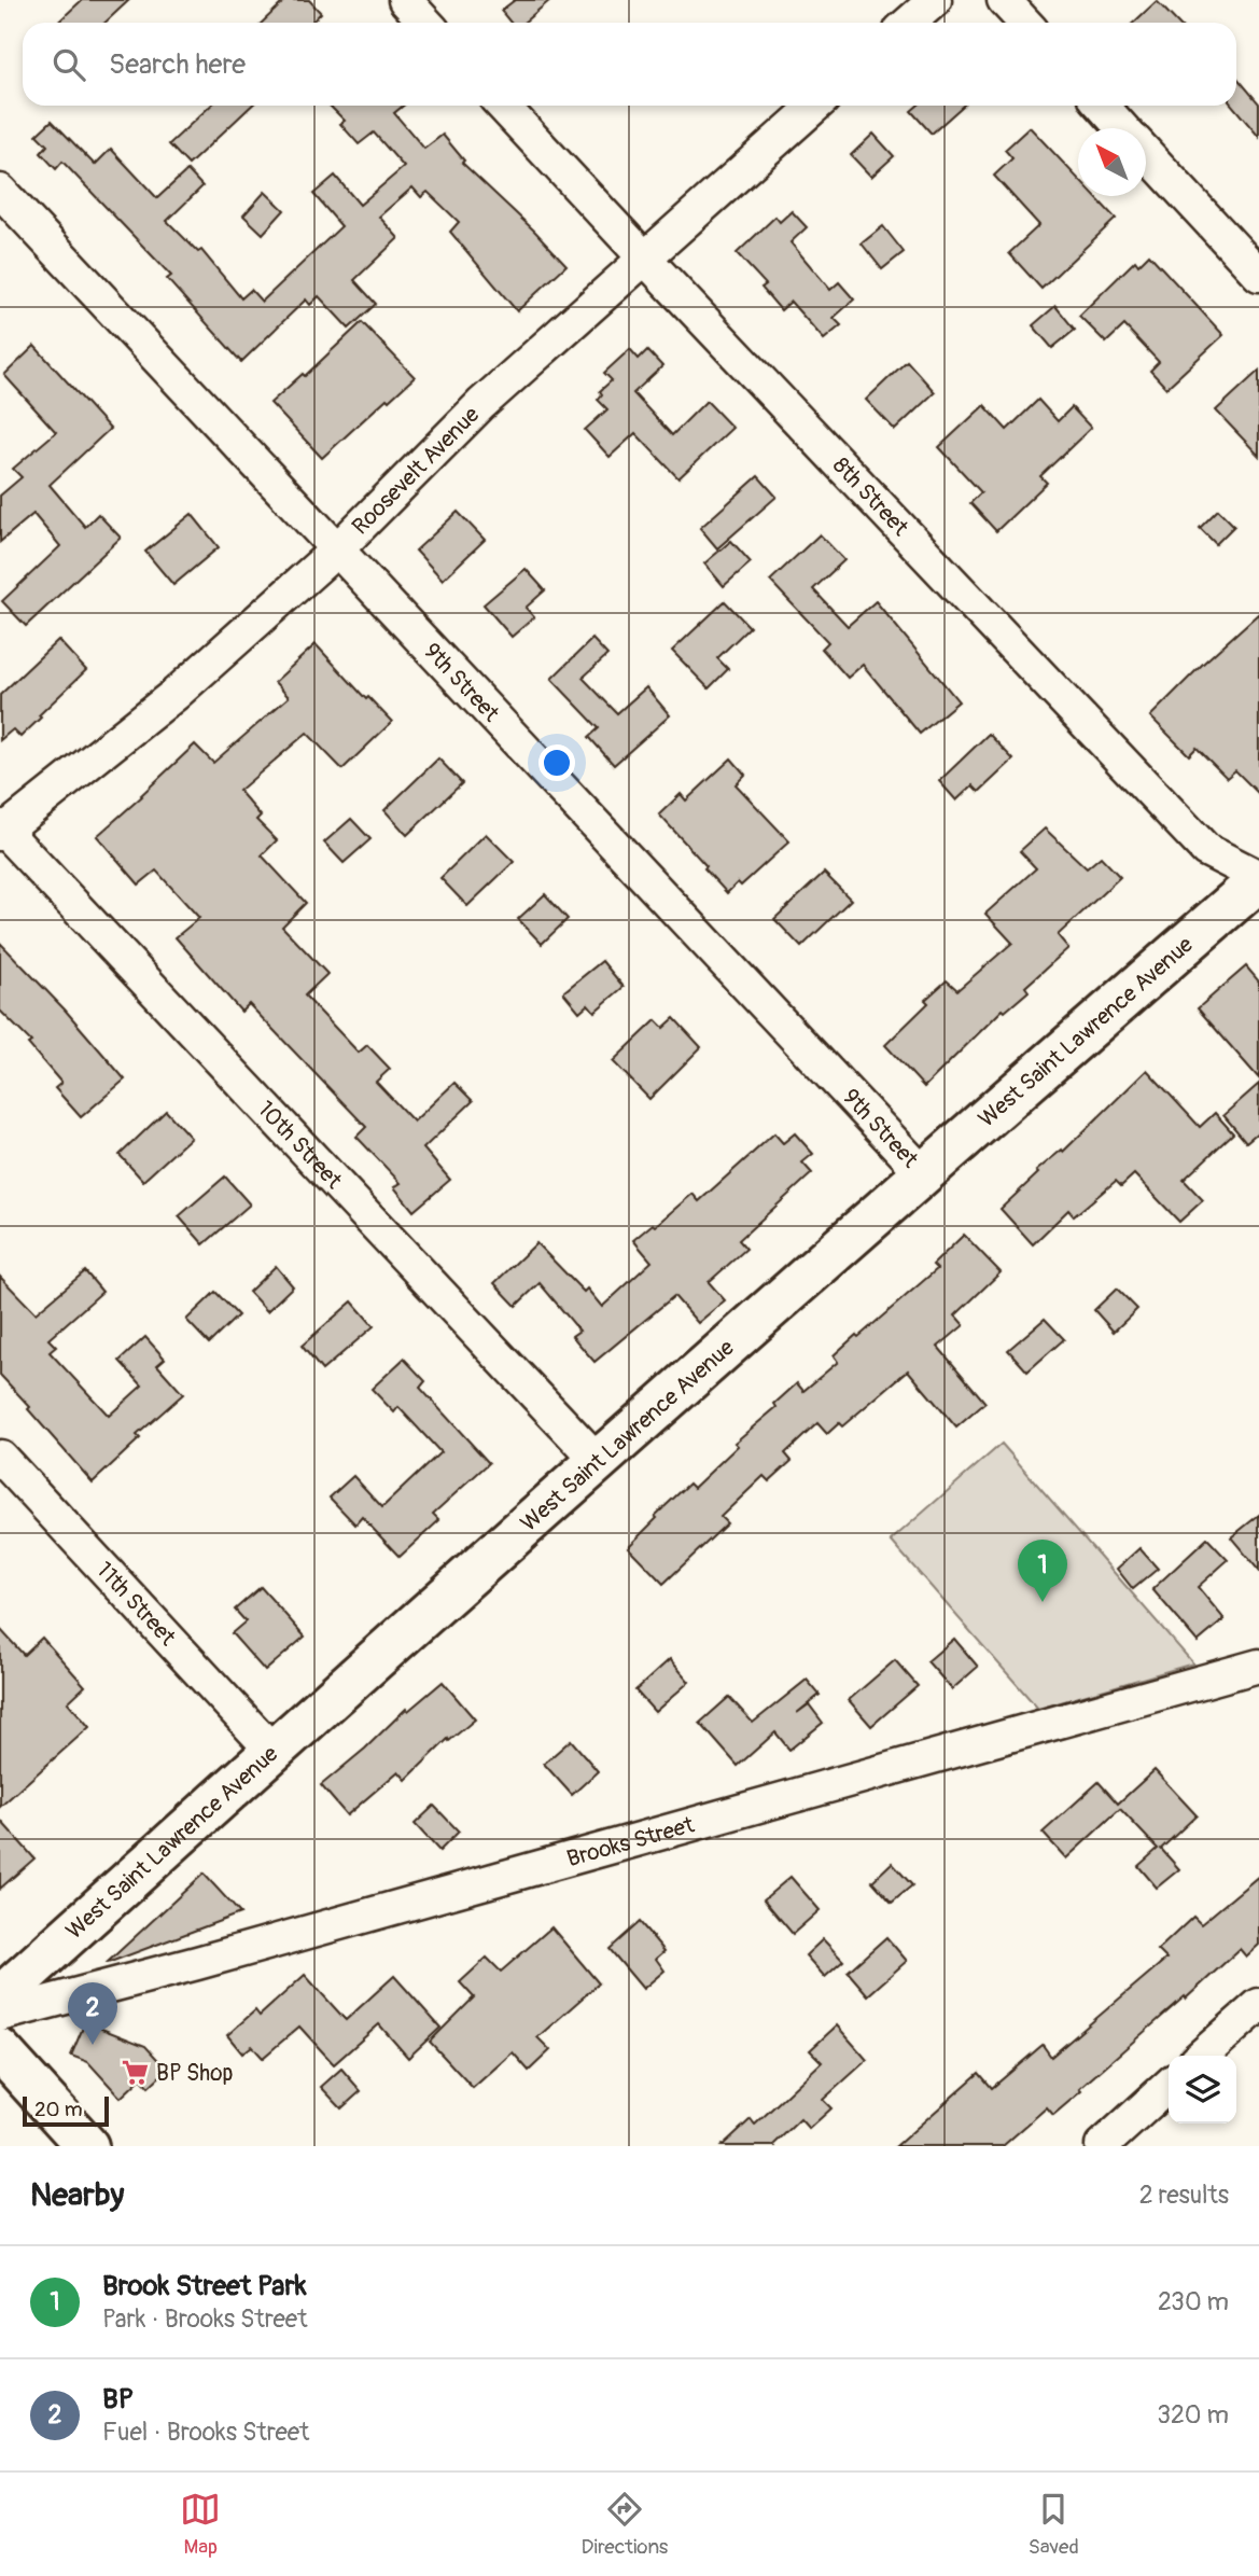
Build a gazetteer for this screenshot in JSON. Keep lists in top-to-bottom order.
{
  "streets": {
    "street": [
      "Roosevelt Avenue",
      "8th Street",
      "9th Street",
      "West Saint Lawrence Avenue",
      "10th Street",
      "11th Street",
      "Brooks Street"
    ]
  },
  "crossings": [
    ["Roosevelt Avenue", "8th Street"],
    ["Roosevelt Avenue", "9th Street"],
    ["Roosevelt Avenue", "10th Street"],
    ["8th Street", "West Saint Lawrence Avenue"],
    ["9th Street", "West Saint Lawrence Avenue"],
    ["West Saint Lawrence Avenue", "10th Street"],
    ["West Saint Lawrence Avenue", "11th Street"]
  ],
  "places": {
    "supermarket": ["BP Shop"]
  },
  "scale_bar": "20 m",
  "north": "top left",
  "page": {
    "search": "Search here",
    "pins": ["1", "2"],
    "scale": "20 m",
    "heading": ["Nearby", "2 results"],
    "list": [
      {
        "mark": "1",
        "name": "Brook Street Park",
        "note": "Park · Brooks Street",
        "value": "230 m"
      },
      {
        "mark": "2",
        "name": "BP",
        "note": "Fuel · Brooks Street",
        "value": "320 m"
      }
    ],
    "nav": ["Map", "Directions", "Saved"]
  }
}
